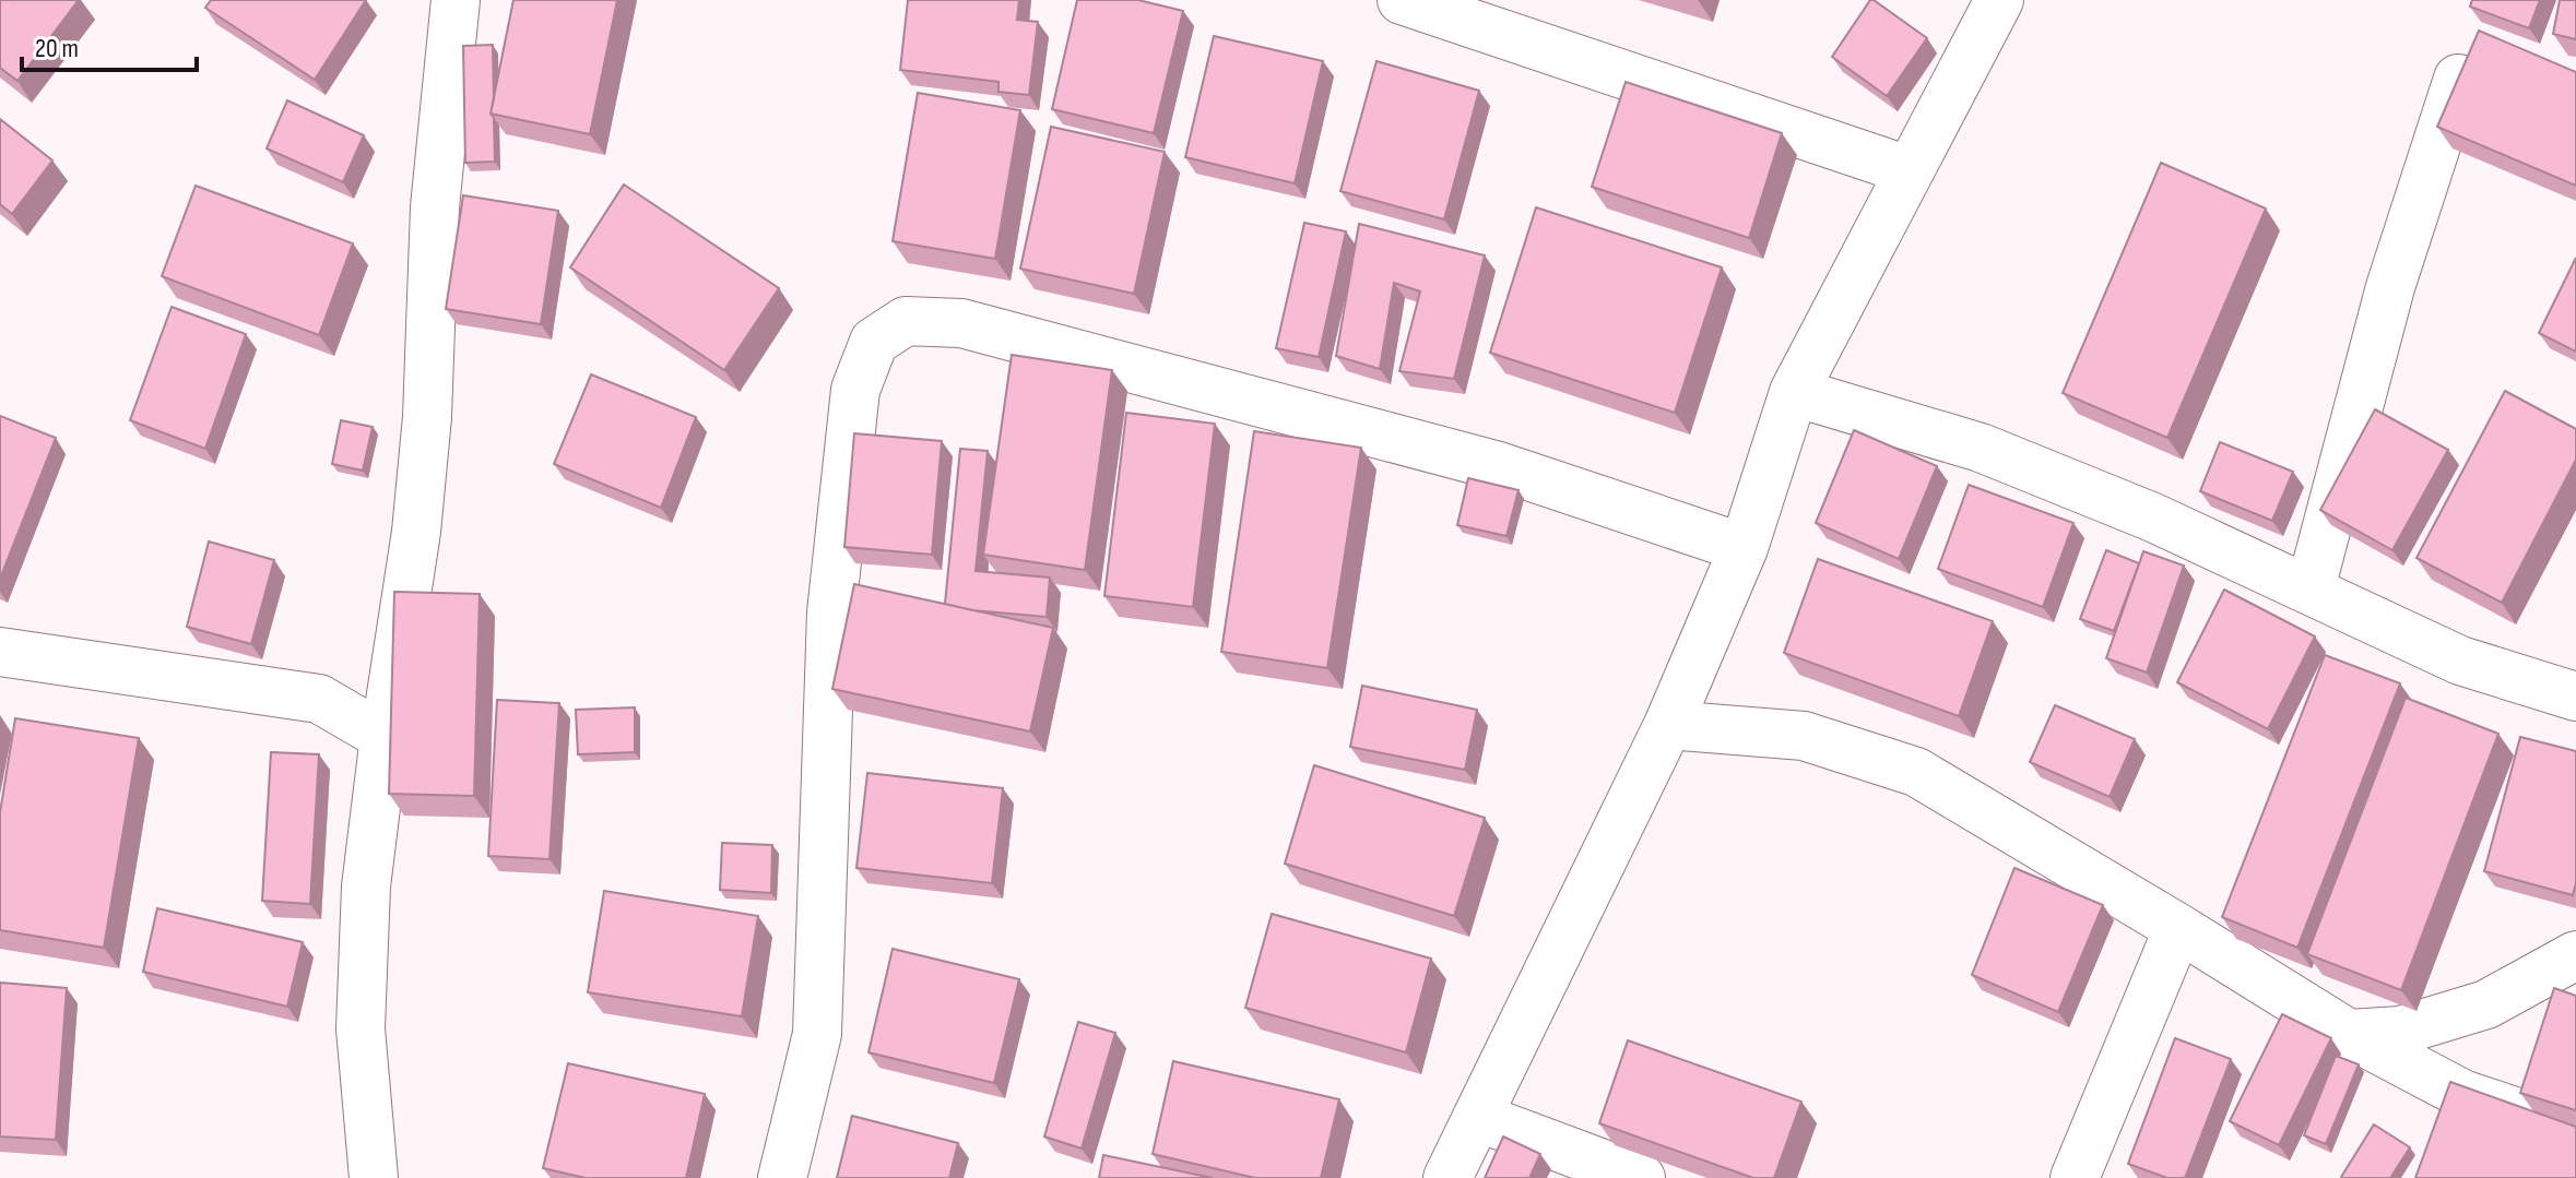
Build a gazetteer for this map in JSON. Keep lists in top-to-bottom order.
{
  "scale_bar": "20 m"
}
